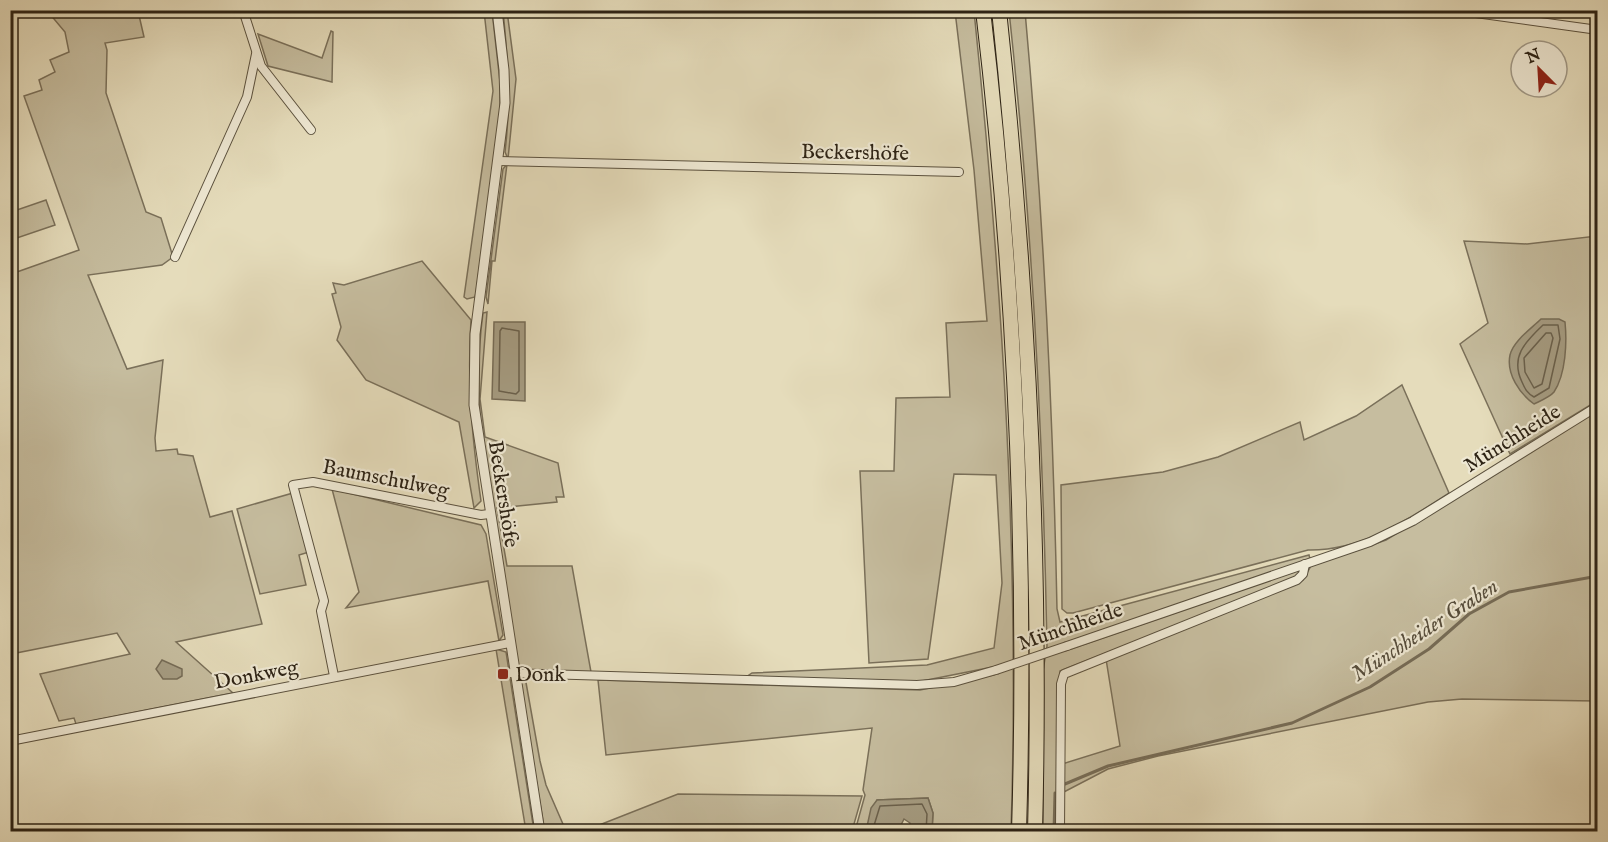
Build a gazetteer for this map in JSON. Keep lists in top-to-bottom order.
{
  "streets": {
    "street": [
      "Beckershöfe",
      "Münchheide",
      "Baumschulweg",
      "Donkweg"
    ]
  },
  "crossings": [
    ["Beckershöfe", "Münchheide"],
    ["Beckershöfe", "Baumschulweg"],
    ["Beckershöfe", "Donkweg"],
    ["Baumschulweg", "Donkweg"]
  ],
  "water": ["Münchheider Graben"],
  "places": {
    "transit": ["Donk"]
  },
  "north": "top left"
}
